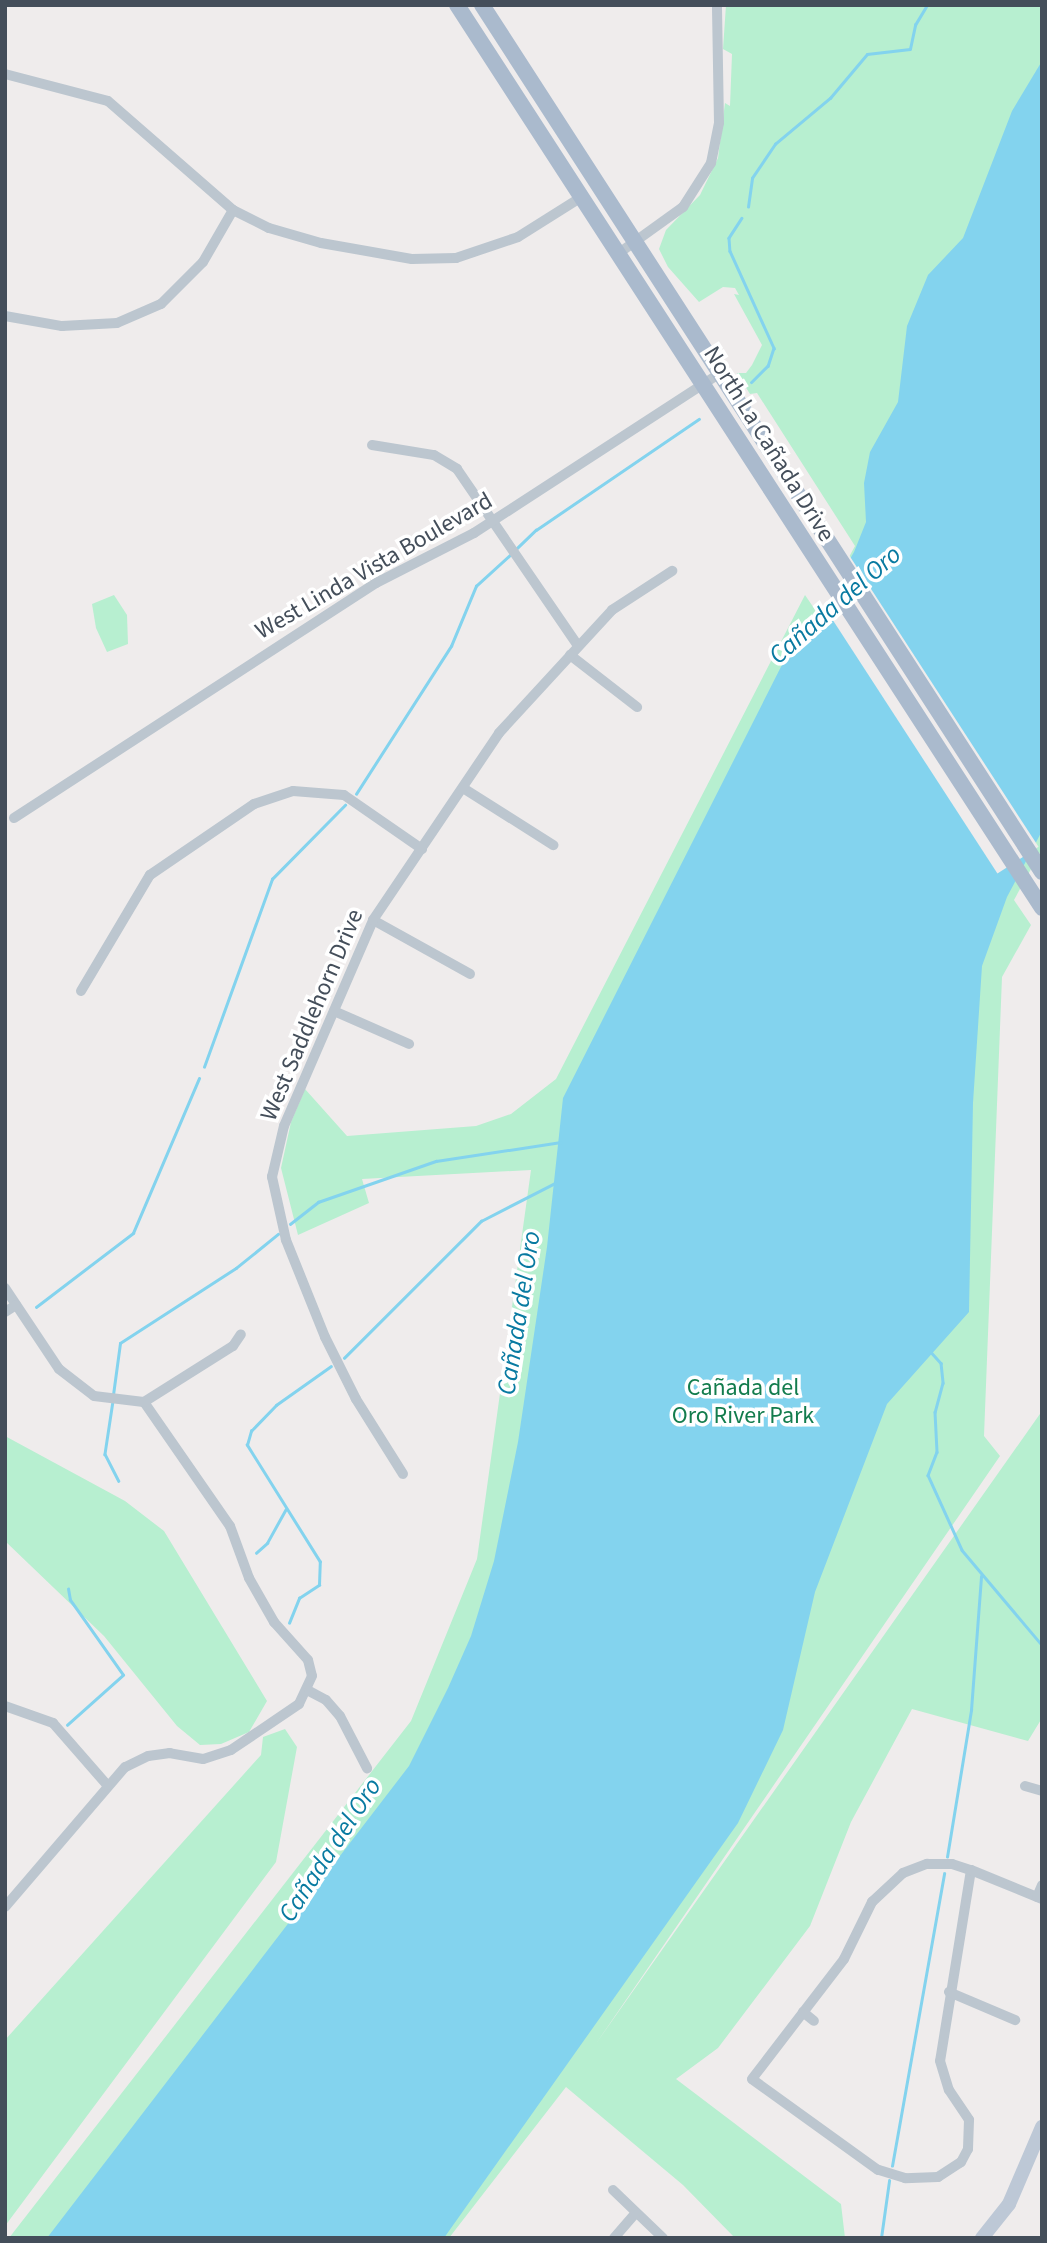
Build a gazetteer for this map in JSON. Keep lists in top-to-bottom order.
{
  "streets": {
    "main road": ["North La Cañada Drive"],
    "street": ["West Linda Vista Boulevard", "West Saddlehorn Drive"]
  },
  "crossings": [
    ["North La Cañada Drive", "West Linda Vista Boulevard"]
  ],
  "water": ["Cañada del Oro"],
  "parks": ["Cañada del Oro River Park"]
}
